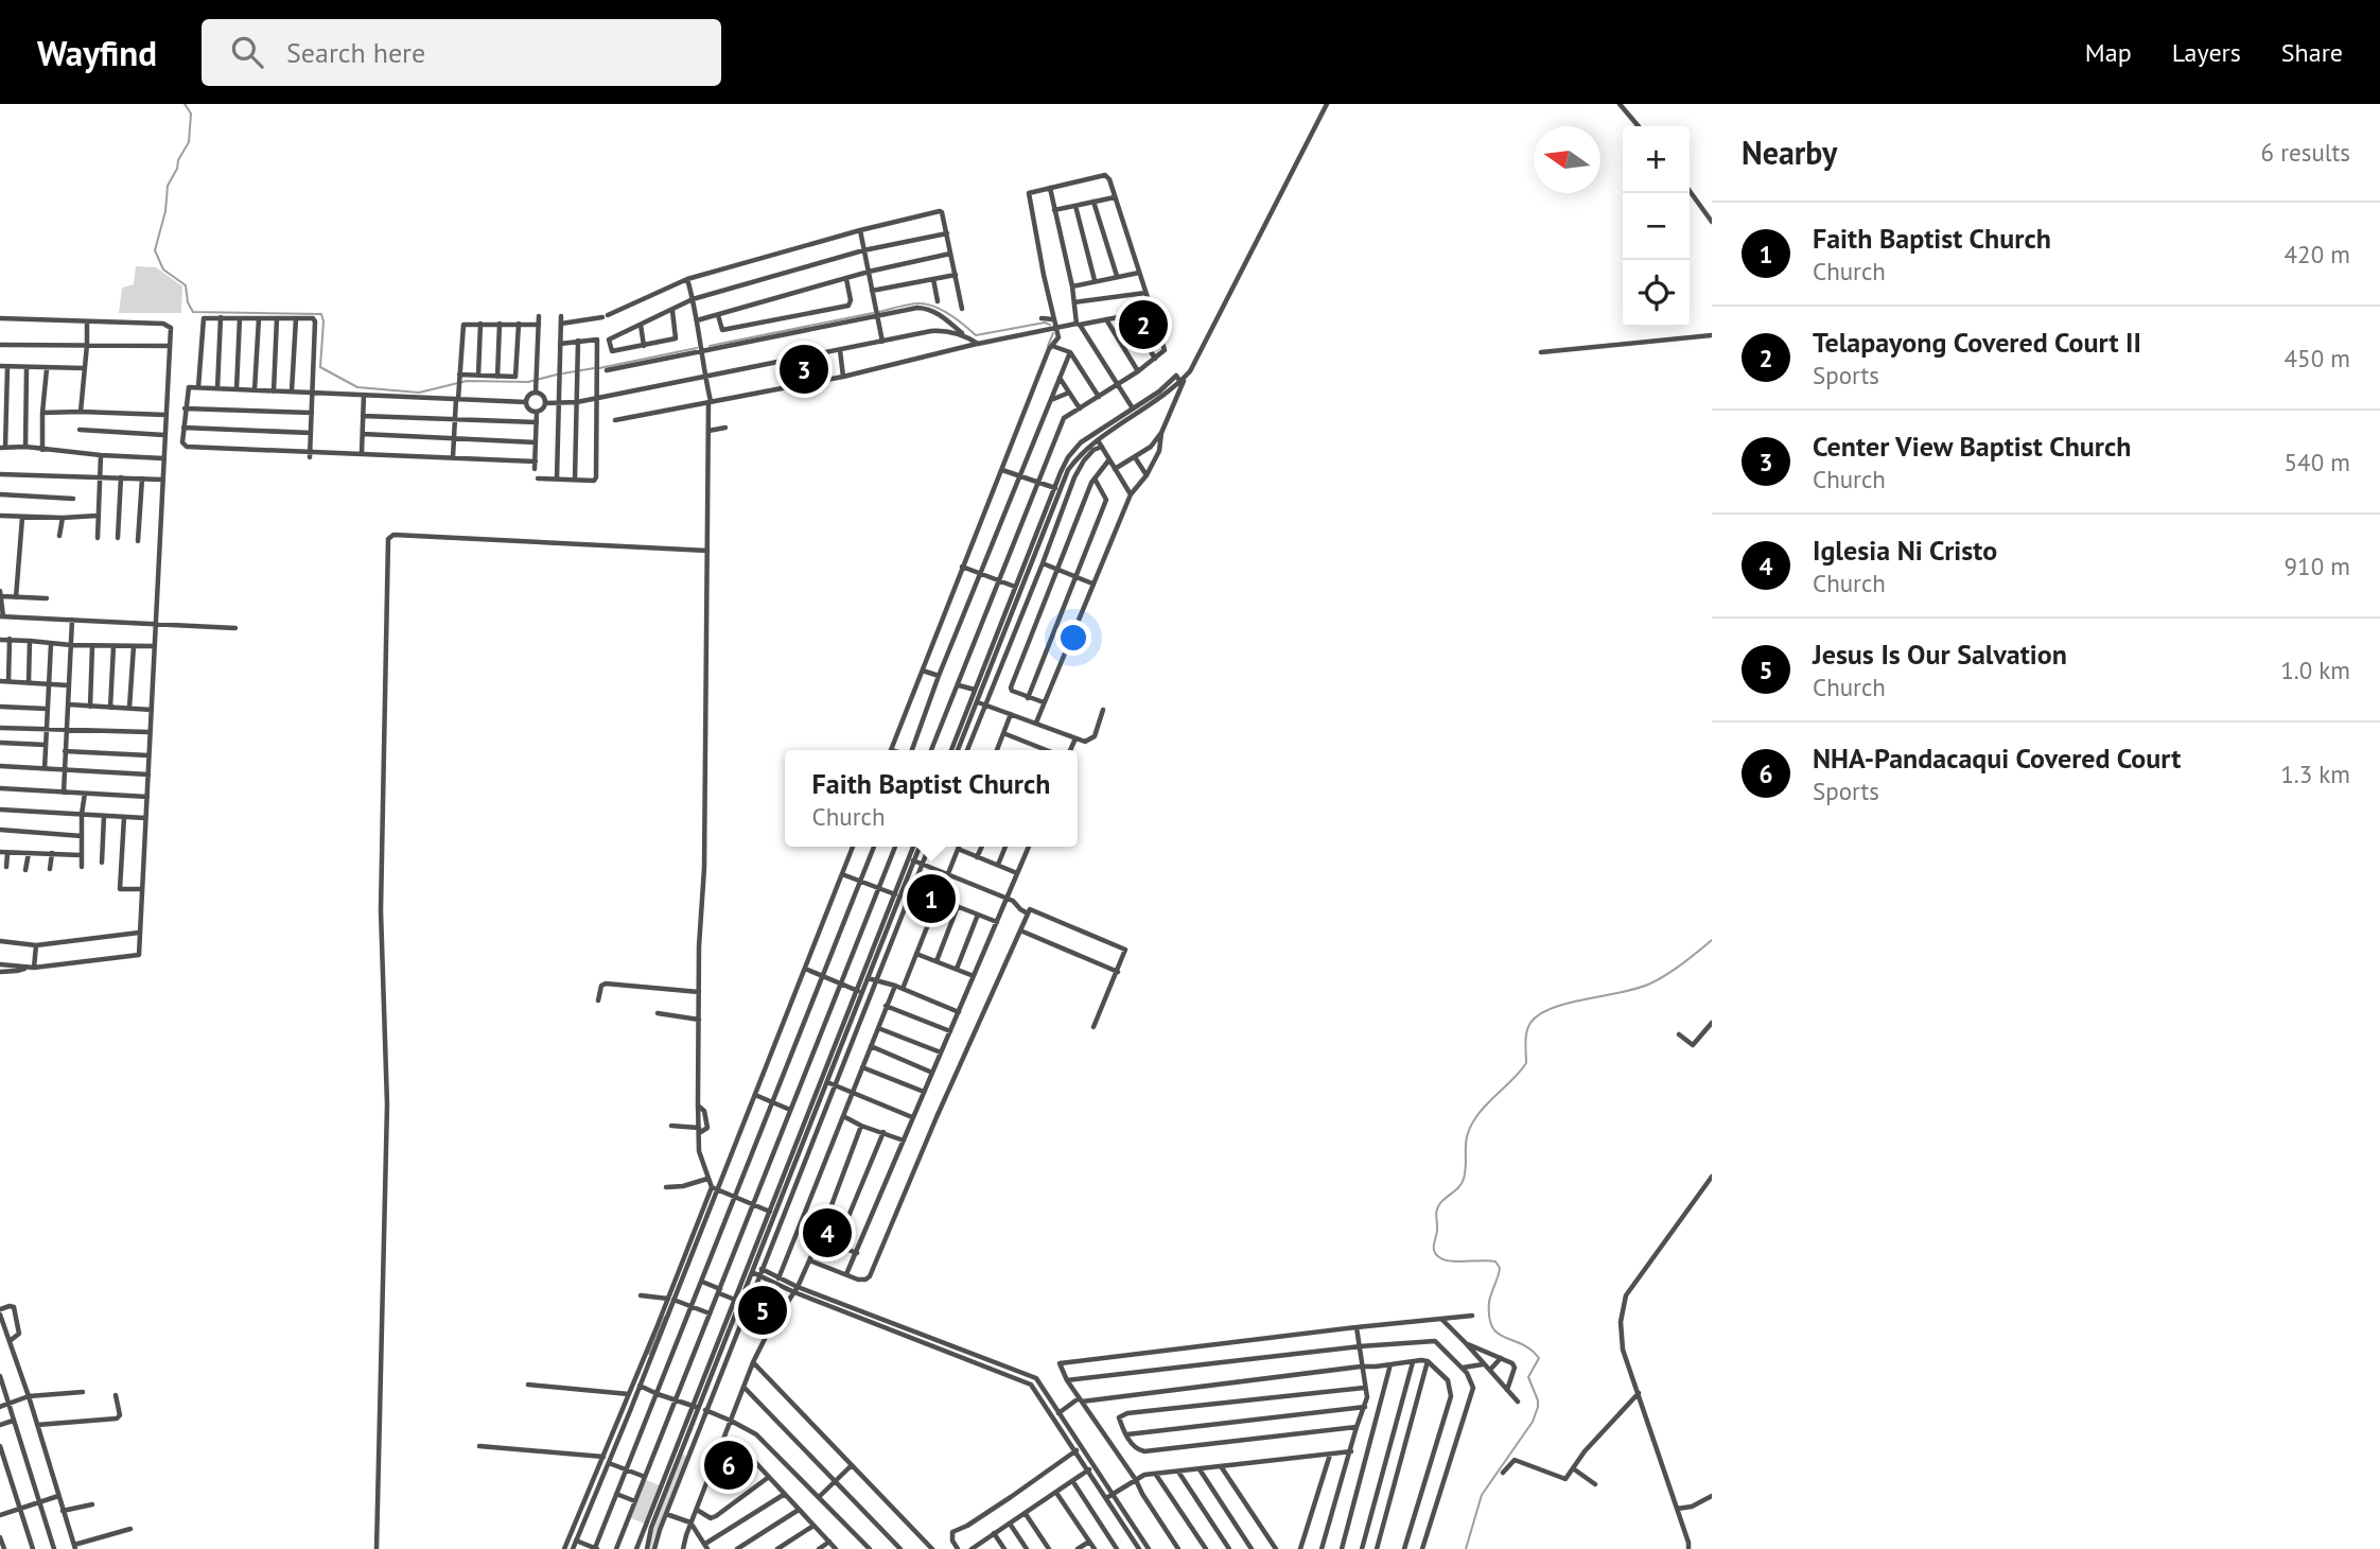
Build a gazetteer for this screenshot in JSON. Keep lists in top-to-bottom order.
{
  "north": "left",
  "page": {
    "header": "Wayfind",
    "search": "Search here",
    "nav": ["Map", "Layers", "Share"],
    "heading": ["Nearby", "6 results"],
    "map_buttons": ["+", "−"],
    "list": [
      {
        "mark": "1",
        "name": "Faith Baptist Church",
        "note": "Church",
        "value": "420 m"
      },
      {
        "mark": "2",
        "name": "Telapayong Covered Court II",
        "note": "Sports",
        "value": "450 m"
      },
      {
        "mark": "3",
        "name": "Center View Baptist Church",
        "note": "Church",
        "value": "540 m"
      },
      {
        "mark": "4",
        "name": "Iglesia Ni Cristo",
        "note": "Church",
        "value": "910 m"
      },
      {
        "mark": "5",
        "name": "Jesus Is Our Salvation",
        "note": "Church",
        "value": "1.0 km"
      },
      {
        "mark": "6",
        "name": "NHA-Pandacaqui Covered Court",
        "note": "Sports",
        "value": "1.3 km"
      }
    ],
    "pins": [
      "2",
      "3",
      "1",
      "4",
      "5",
      "6"
    ],
    "popup": ["Faith Baptist Church", "Church"]
  }
}
